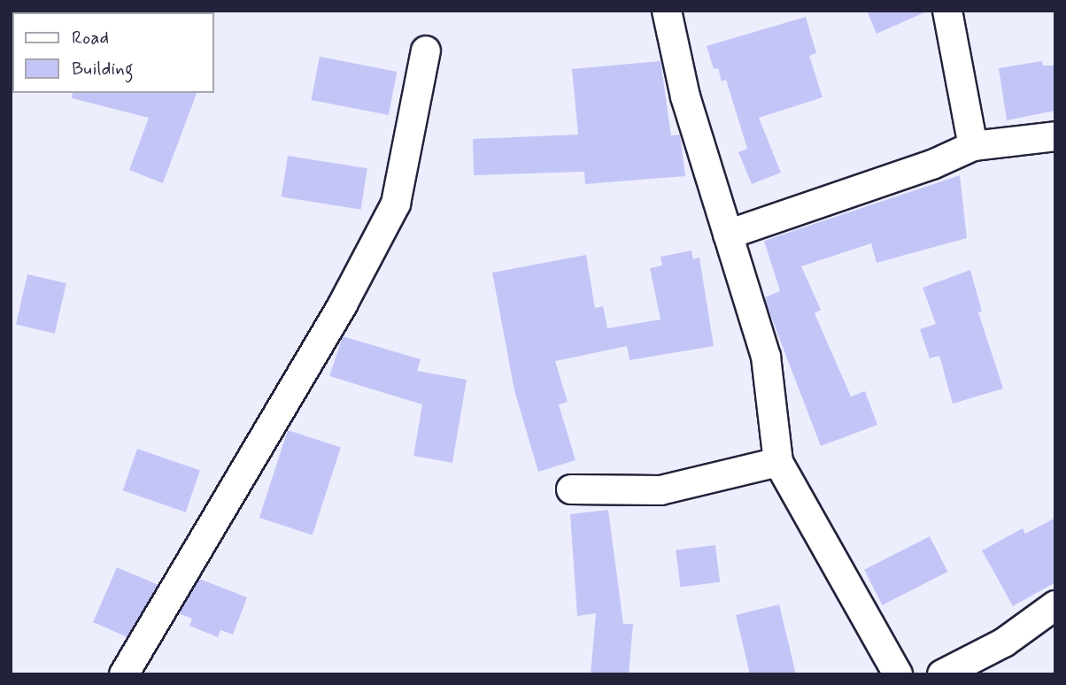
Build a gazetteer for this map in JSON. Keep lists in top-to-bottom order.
{
  "legend": ["Road", "Building"]
}
